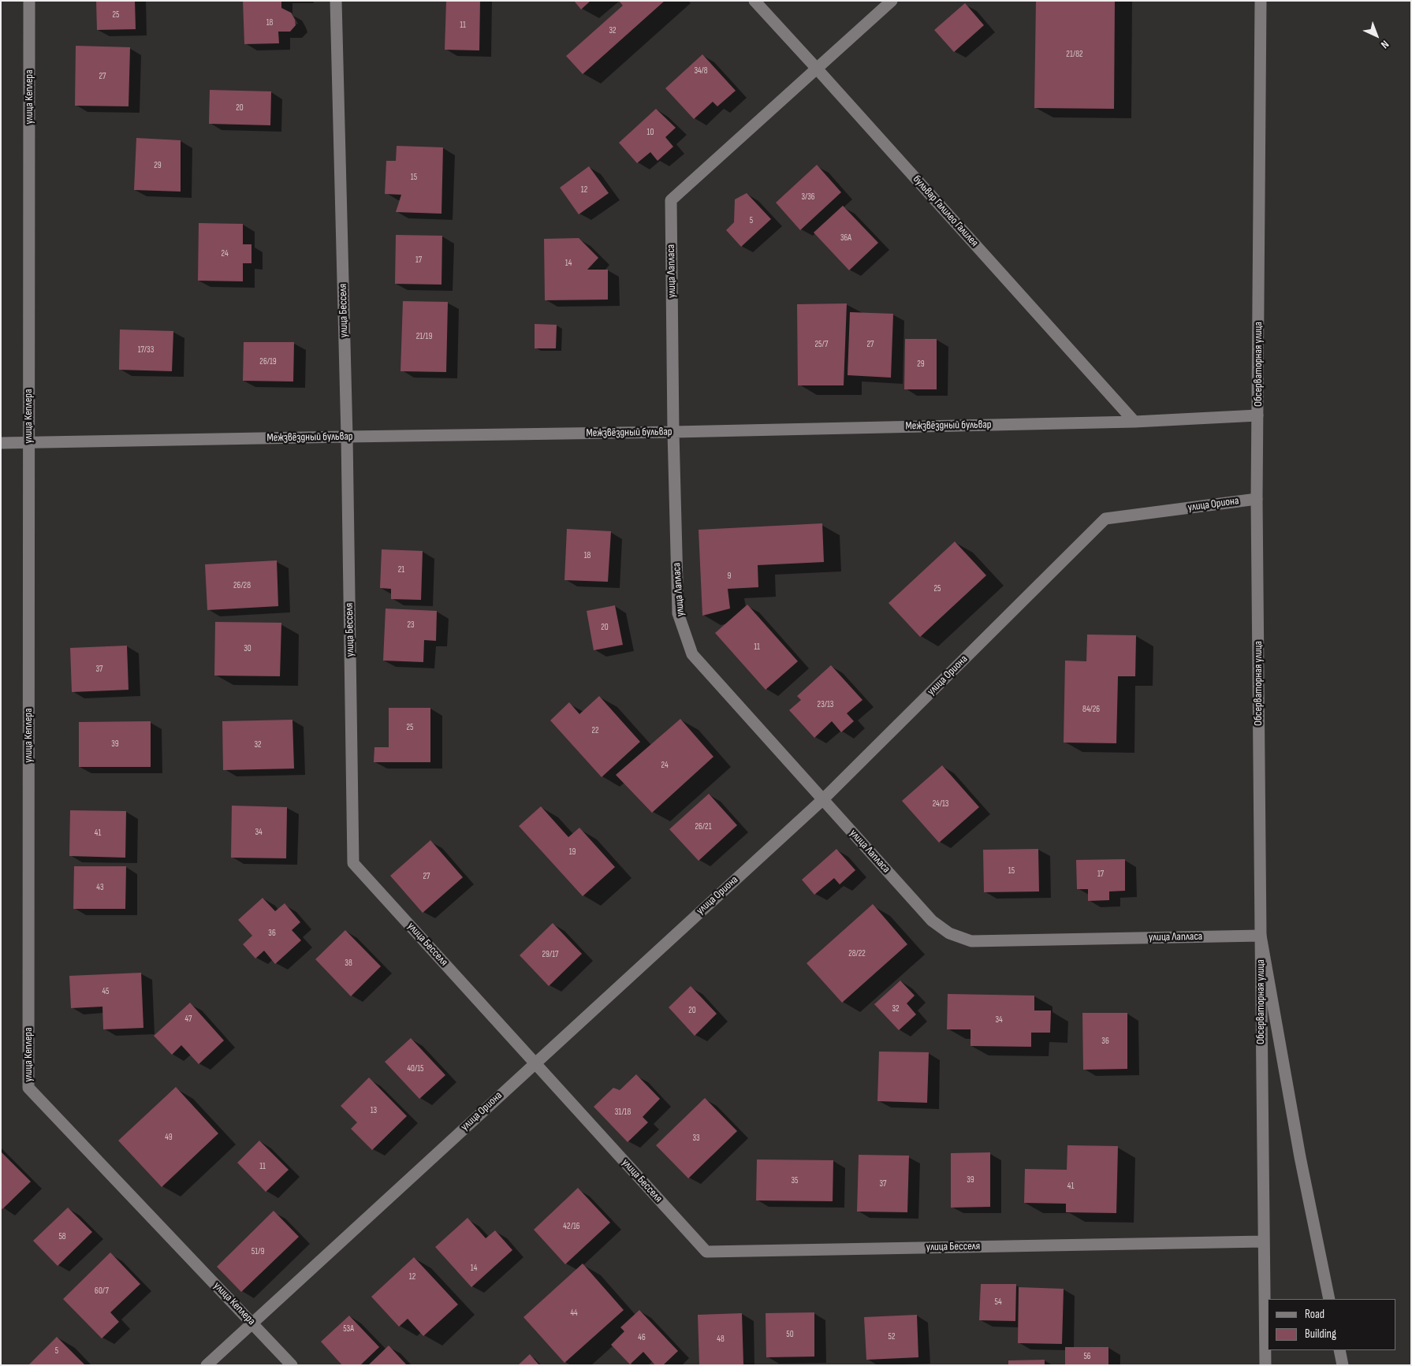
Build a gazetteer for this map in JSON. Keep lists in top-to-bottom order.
{
  "streets": {
    "street": [
      "улица Кеплера",
      "бульвар Галилео Галилея",
      "улица Лапласа",
      "улица Бесселя",
      "Обсерваторная улица",
      "Межзвёздный бульвар",
      "улица Ориона"
    ]
  },
  "crossings": [
    ["улица Кеплера", "Межзвёздный бульвар"],
    ["улица Кеплера", "улица Ориона"],
    ["бульвар Галилео Галилея", "улица Лапласа"],
    ["бульвар Галилео Галилея", "Межзвёздный бульвар"],
    ["улица Лапласа", "Обсерваторная улица"],
    ["улица Лапласа", "Межзвёздный бульвар"],
    ["улица Лапласа", "улица Ориона"],
    ["улица Бесселя", "Обсерваторная улица"],
    ["улица Бесселя", "Межзвёздный бульвар"],
    ["улица Бесселя", "улица Ориона"],
    ["Обсерваторная улица", "Межзвёздный бульвар"],
    ["Обсерваторная улица", "улица Ориона"]
  ],
  "house_numbers": [
    "25",
    "18",
    "11",
    "32",
    "21/82",
    "34/8",
    "27",
    "20",
    "10",
    "29",
    "15",
    "12",
    "3/36",
    "5",
    "36А",
    "24",
    "17",
    "14",
    "21/19",
    "25/7",
    "27",
    "17/33",
    "26/19",
    "29",
    "18",
    "21",
    "9",
    "26/28",
    "25",
    "23",
    "20",
    "11",
    "30",
    "37",
    "23/13",
    "84/26",
    "25",
    "22",
    "39",
    "32",
    "24",
    "24/13",
    "26/21",
    "34",
    "41",
    "19",
    "15",
    "17",
    "27",
    "43",
    "36",
    "28/22",
    "29/17",
    "38",
    "45",
    "32",
    "20",
    "47",
    "34",
    "36",
    "40/15",
    "13",
    "31/18",
    "49",
    "33",
    "11",
    "39",
    "35",
    "37",
    "41",
    "42/16",
    "58",
    "51/9",
    "14",
    "12",
    "60/7",
    "54",
    "44",
    "53А",
    "50",
    "52",
    "46",
    "48",
    "5",
    "56"
  ],
  "legend": ["Road", "Building"],
  "north": "bottom right"
}
